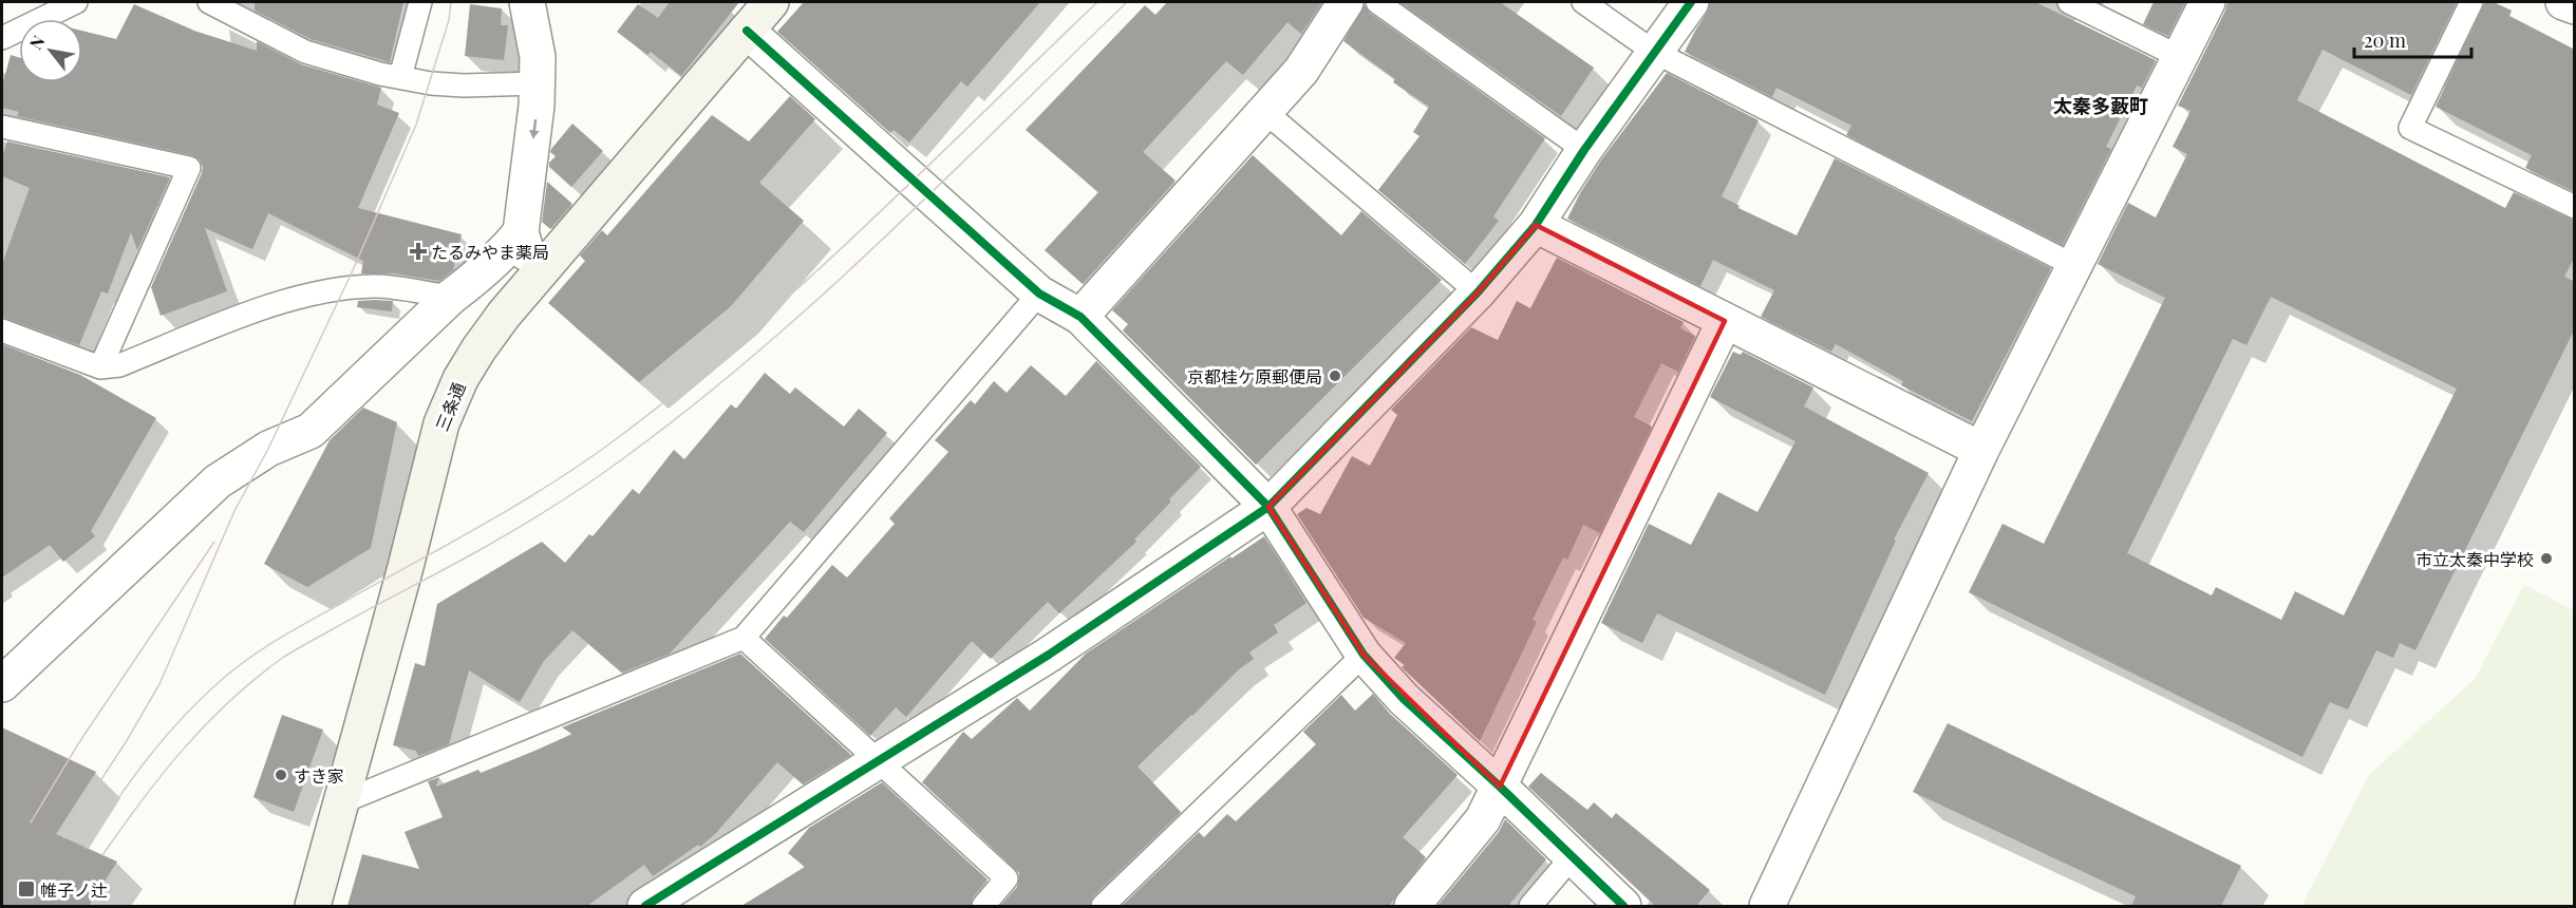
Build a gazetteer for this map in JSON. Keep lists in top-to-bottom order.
{
  "streets": {
    "main road": ["三条通"]
  },
  "districts": ["太秦多藪町"],
  "places": {
    "health": ["たるみやま薬局"],
    "other": ["京都桂ケ原郵便局", "市立太秦中学校", "すき家"],
    "transit": ["帷子ノ辻"]
  },
  "scale_bar": "20 m",
  "north": "top left"
}
